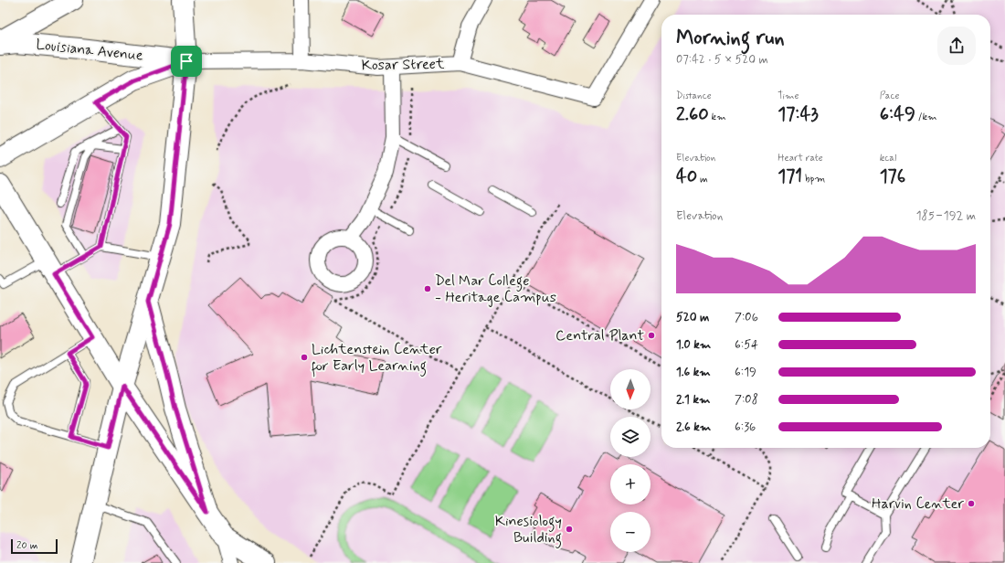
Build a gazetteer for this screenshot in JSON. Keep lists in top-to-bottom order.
{
  "streets": {
    "main road": ["Louisiana Avenue"],
    "street": ["Kosar Street"]
  },
  "crossings": [
    ["Louisiana Avenue", "Kosar Street"]
  ],
  "places": [
    "Del Mar College - Heritage Campus",
    "Central Plant",
    "Lichtenstein Center for Early Learning",
    "Harvin Center",
    "Kinesiology Building"
  ],
  "scale_bar": "20 m",
  "north": "bottom",
  "page": {
    "heading": ["Morning run", "07:42 · 5 × 520 m"],
    "stats": [
      ["Distance", "2.60 km"],
      ["Time", "17:43"],
      ["Pace", "6:49 /km"],
      ["Elevation", "40 m"],
      ["Heart rate", "171 bpm"],
      ["kcal", "176"]
    ],
    "chart": ["Elevation", "185–192 m"],
    "list": [
      {
        "name": "520 m",
        "note": "7:06"
      },
      {
        "name": "1.0 km",
        "note": "6:54"
      },
      {
        "name": "1.6 km",
        "note": "6:19"
      },
      {
        "name": "2.1 km",
        "note": "7:08"
      },
      {
        "name": "2.6 km",
        "note": "6:36"
      }
    ],
    "map_buttons": ["+", "−"],
    "scale": "20 m"
  }
}
